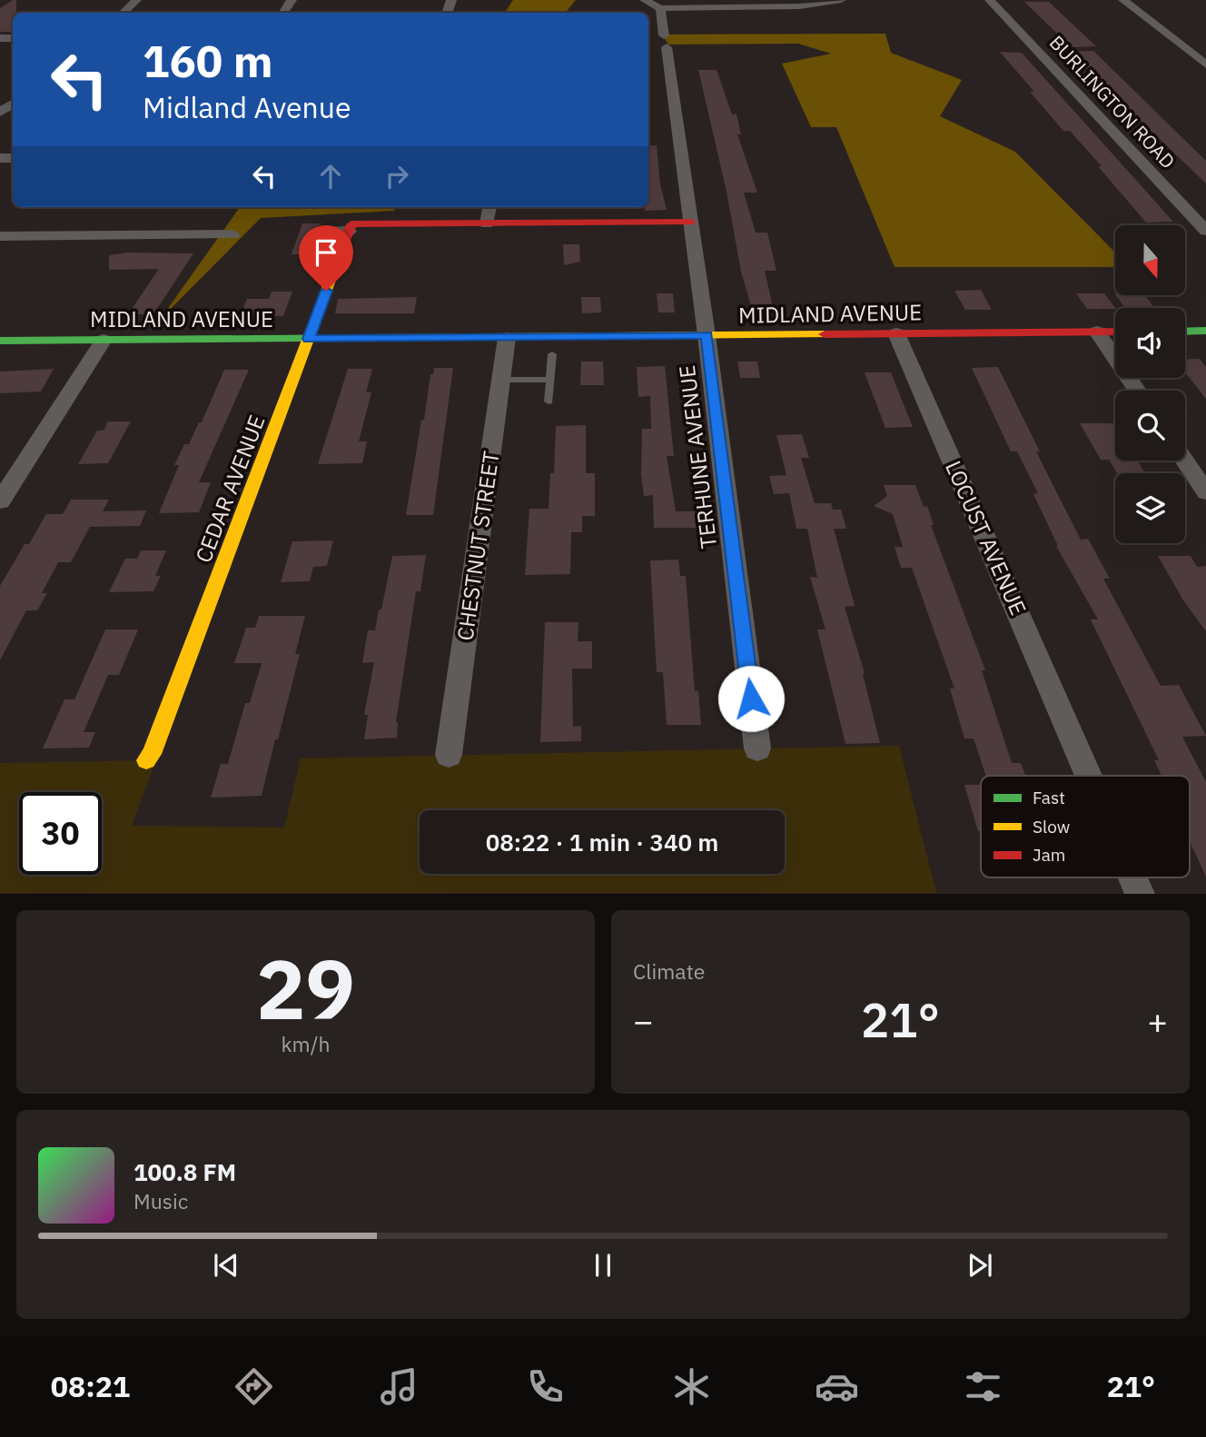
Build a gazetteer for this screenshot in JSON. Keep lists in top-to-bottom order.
{
  "streets": {
    "street": [
      "BURLINGTON ROAD",
      "MIDLAND AVENUE",
      "TERHUNE AVENUE",
      "CEDAR AVENUE",
      "LOCUST AVENUE",
      "CHESTNUT STREET"
    ]
  },
  "crossings": [
    ["MIDLAND AVENUE", "TERHUNE AVENUE"],
    ["MIDLAND AVENUE", "CEDAR AVENUE"],
    ["MIDLAND AVENUE", "LOCUST AVENUE"],
    ["MIDLAND AVENUE", "CHESTNUT STREET"]
  ],
  "legend": ["Fast", "Slow", "Jam"],
  "north": "bottom",
  "page": {
    "turn": ["160 m", "Midland Avenue"],
    "limit": "30",
    "trip": "08:22 · 1 min · 340 m",
    "tile": [
      ["29", "km/h"],
      "Climate"
    ],
    "heat": ["−", "21°", "+"],
    "song": ["100.8 FM", "Music"],
    "tabs": ["08:21", "21°"]
  }
}
